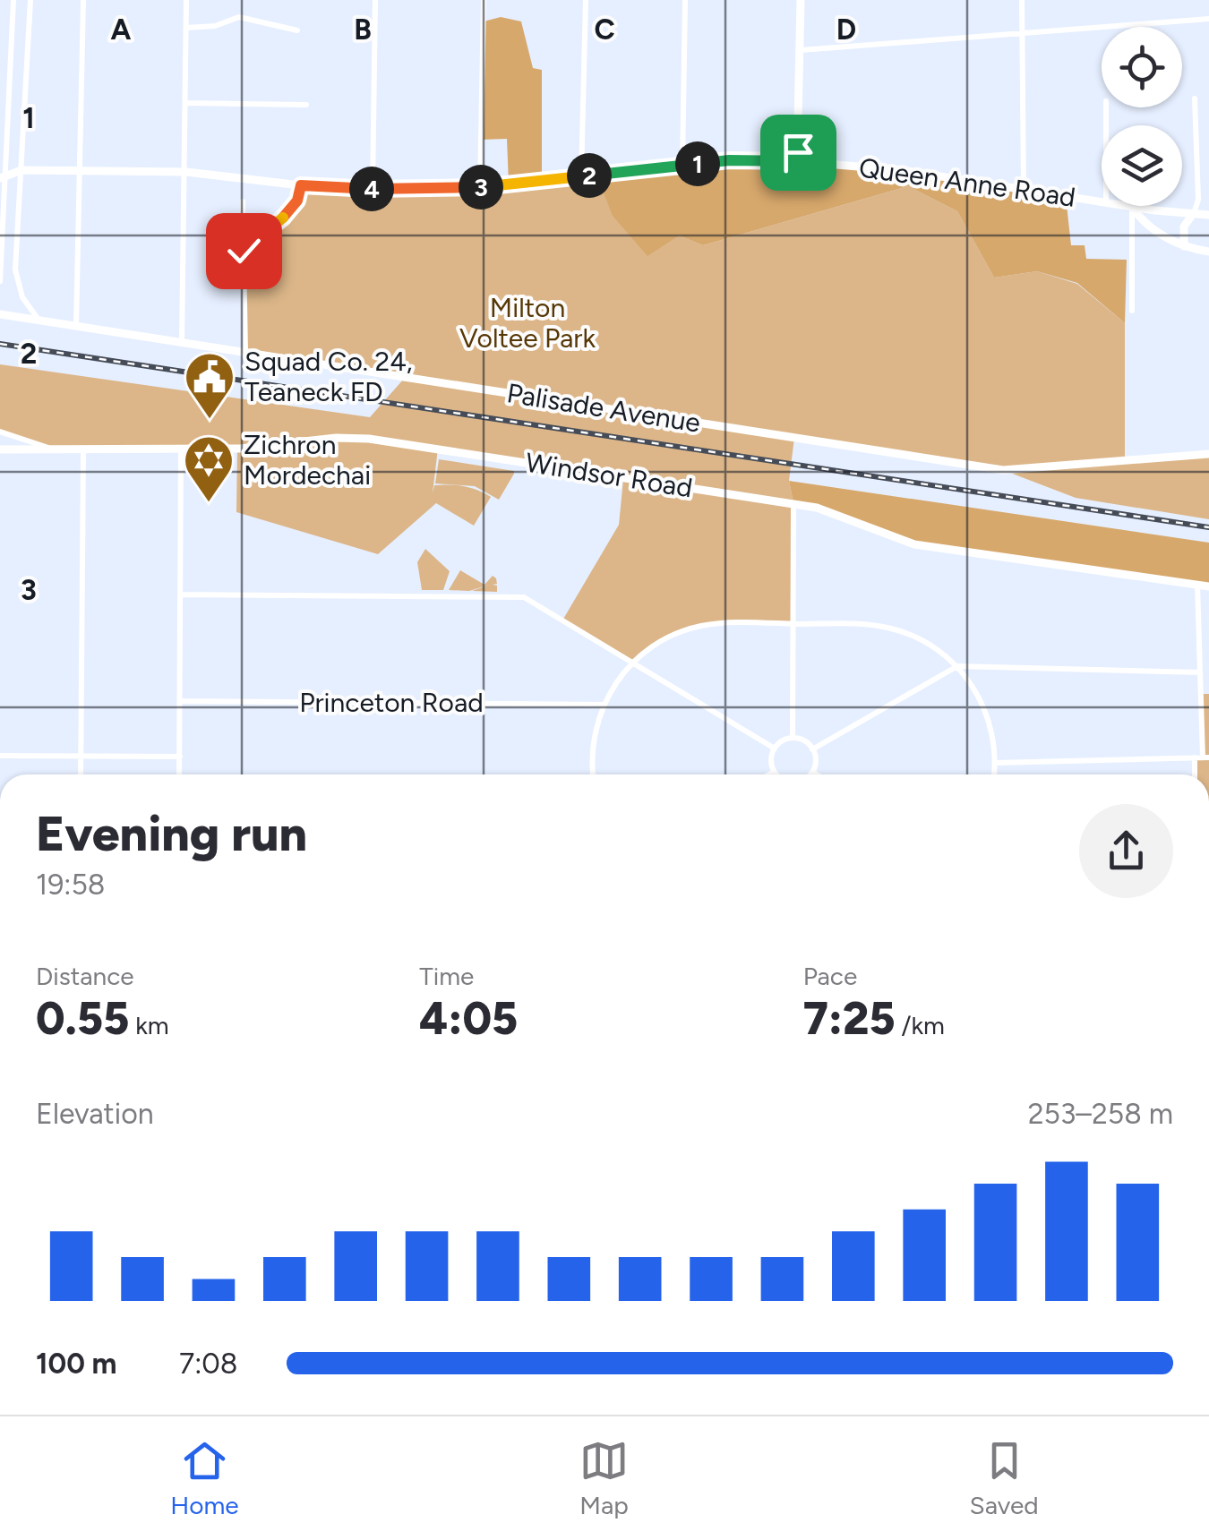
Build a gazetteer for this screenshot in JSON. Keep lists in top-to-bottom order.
{
  "streets": {
    "street": [
      "Queen Anne Road",
      "Palisade Avenue",
      "Windsor Road",
      "Princeton Road"
    ]
  },
  "parks": ["Milton Voltee Park"],
  "places": {
    "public building": ["Squad Co. 24, Teaneck FD"],
    "synagogue": ["Zichron Mordechai"]
  },
  "page": {
    "pins": [
      "1",
      "2",
      "3",
      "4"
    ],
    "heading": ["Evening run", "19:58"],
    "stats": [
      ["Distance", "0.55 km"],
      ["Time", "4:05"],
      ["Pace", "7:25 /km"]
    ],
    "chart": ["Elevation", "253–258 m"],
    "list": [
      {
        "name": "100 m",
        "note": "7:08"
      }
    ],
    "tabs": ["Home", "Map", "Saved"]
  },
  "grid": {
    "columns": [
      "A",
      "B",
      "C",
      "D"
    ],
    "rows": ["1", "2", "3"]
  }
}
